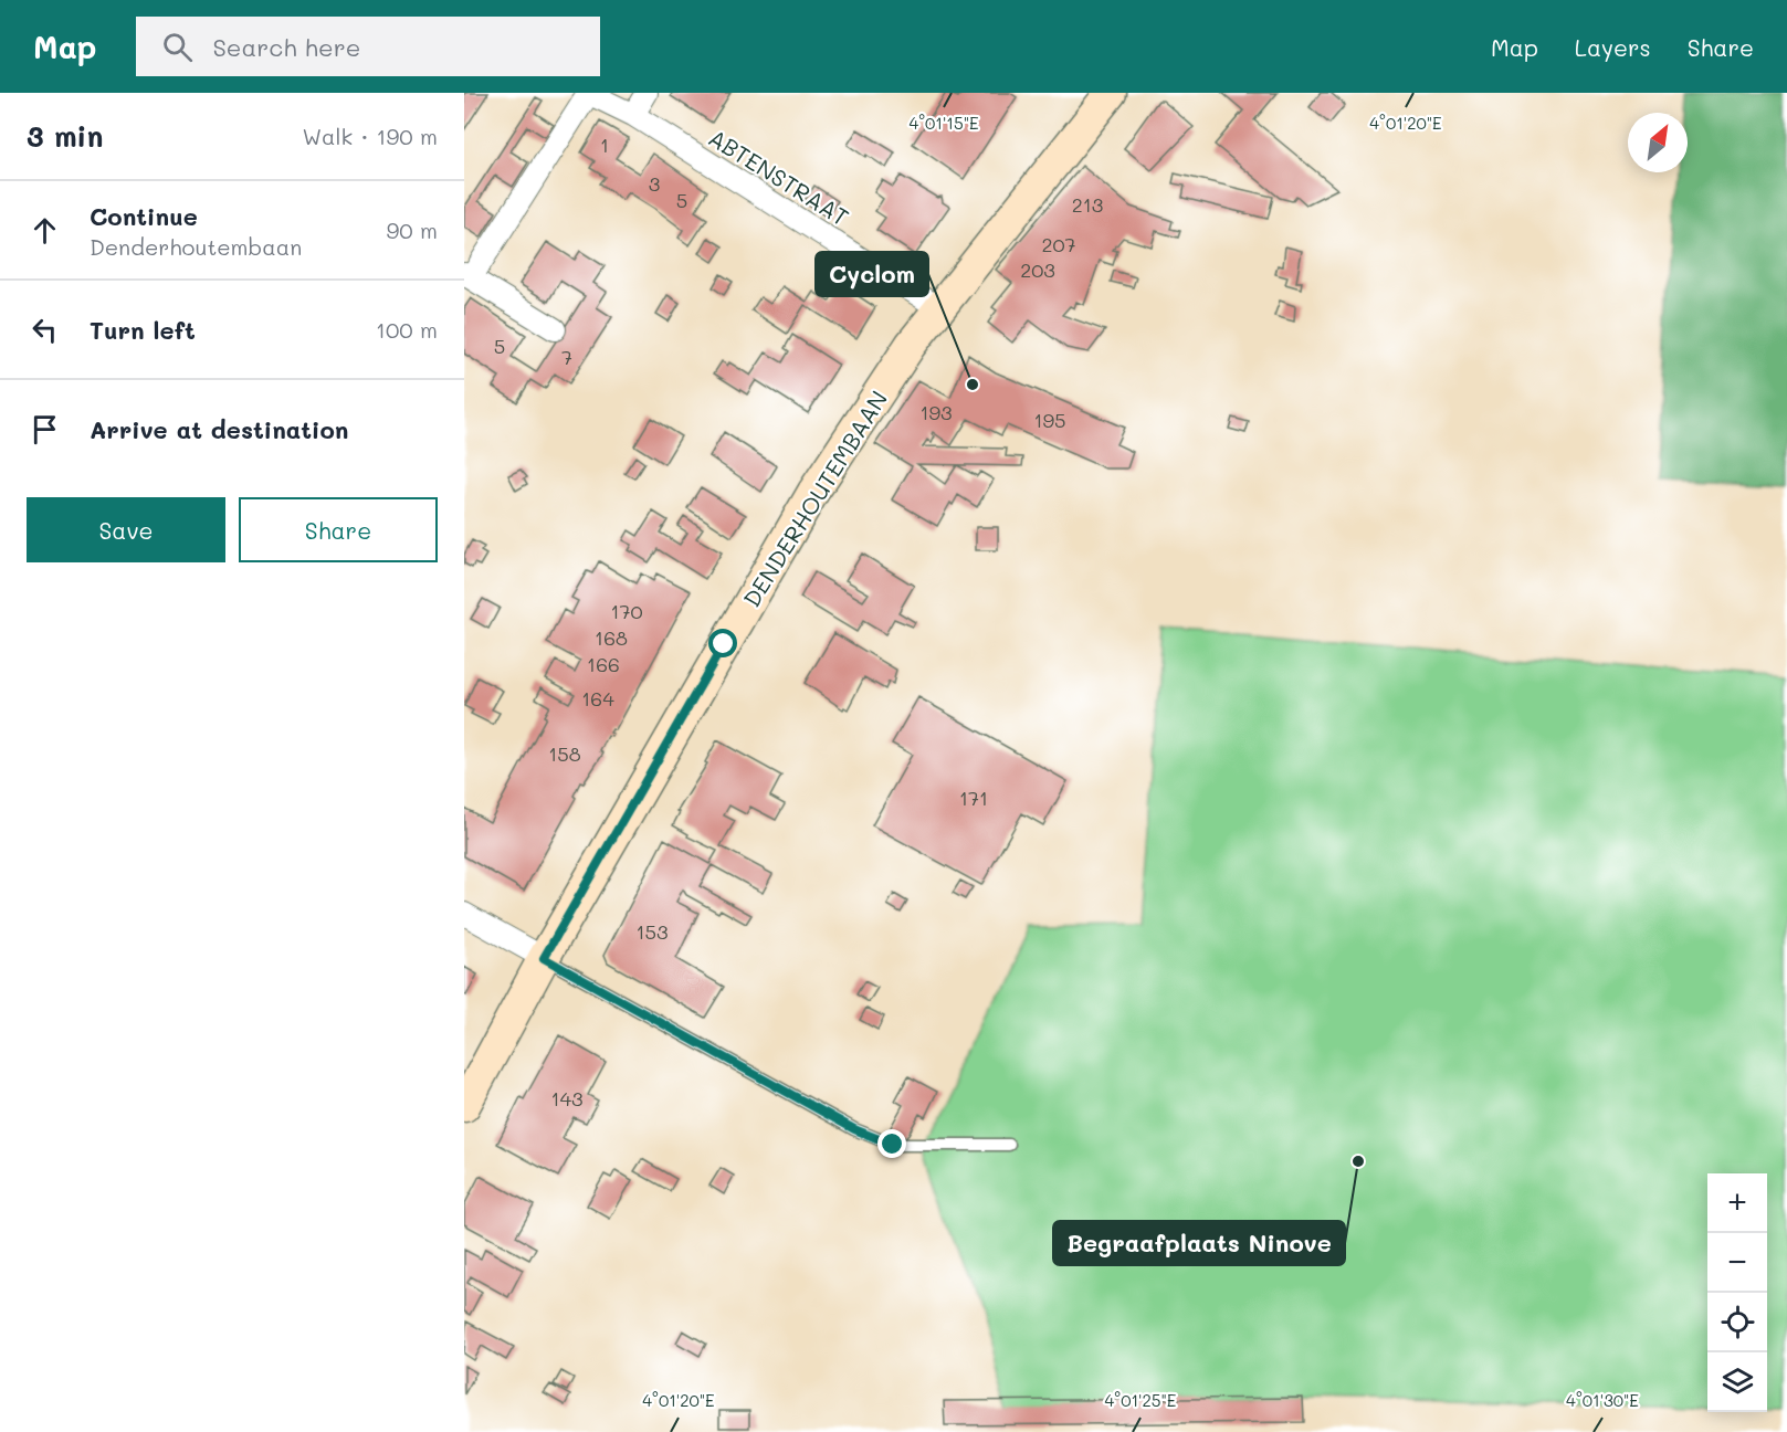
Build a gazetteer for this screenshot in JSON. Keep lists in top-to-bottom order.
{
  "streets": {
    "street": ["ABTENSTRAAT", "DENDERHOUTEMBAAN"]
  },
  "crossings": [
    ["ABTENSTRAAT", "DENDERHOUTEMBAAN"]
  ],
  "places": ["Cyclom", "Begraafplaats Ninove"],
  "house_numbers": [
    "1",
    "3",
    "5",
    "213",
    "207",
    "203",
    "5",
    "7",
    "193",
    "195",
    "170",
    "168",
    "166",
    "164",
    "158",
    "171",
    "153",
    "143"
  ],
  "north": "top right",
  "page": {
    "header": "Map",
    "search": "Search here",
    "nav": ["Map", "Layers", "Share"],
    "heading": ["3 min", "Walk · 190 m"],
    "list": [
      ["Continue", "Denderhoutembaan", "90 m"],
      ["Turn left", "100 m"],
      "Arrive at destination"
    ],
    "buttons": ["Save", "Share"],
    "map_buttons": ["+", "−"]
  },
  "coordinates": [
    "4°01'15\"E",
    "4°01'20\"E",
    "4°01'25\"E",
    "4°01'30\"E"
  ]
}
